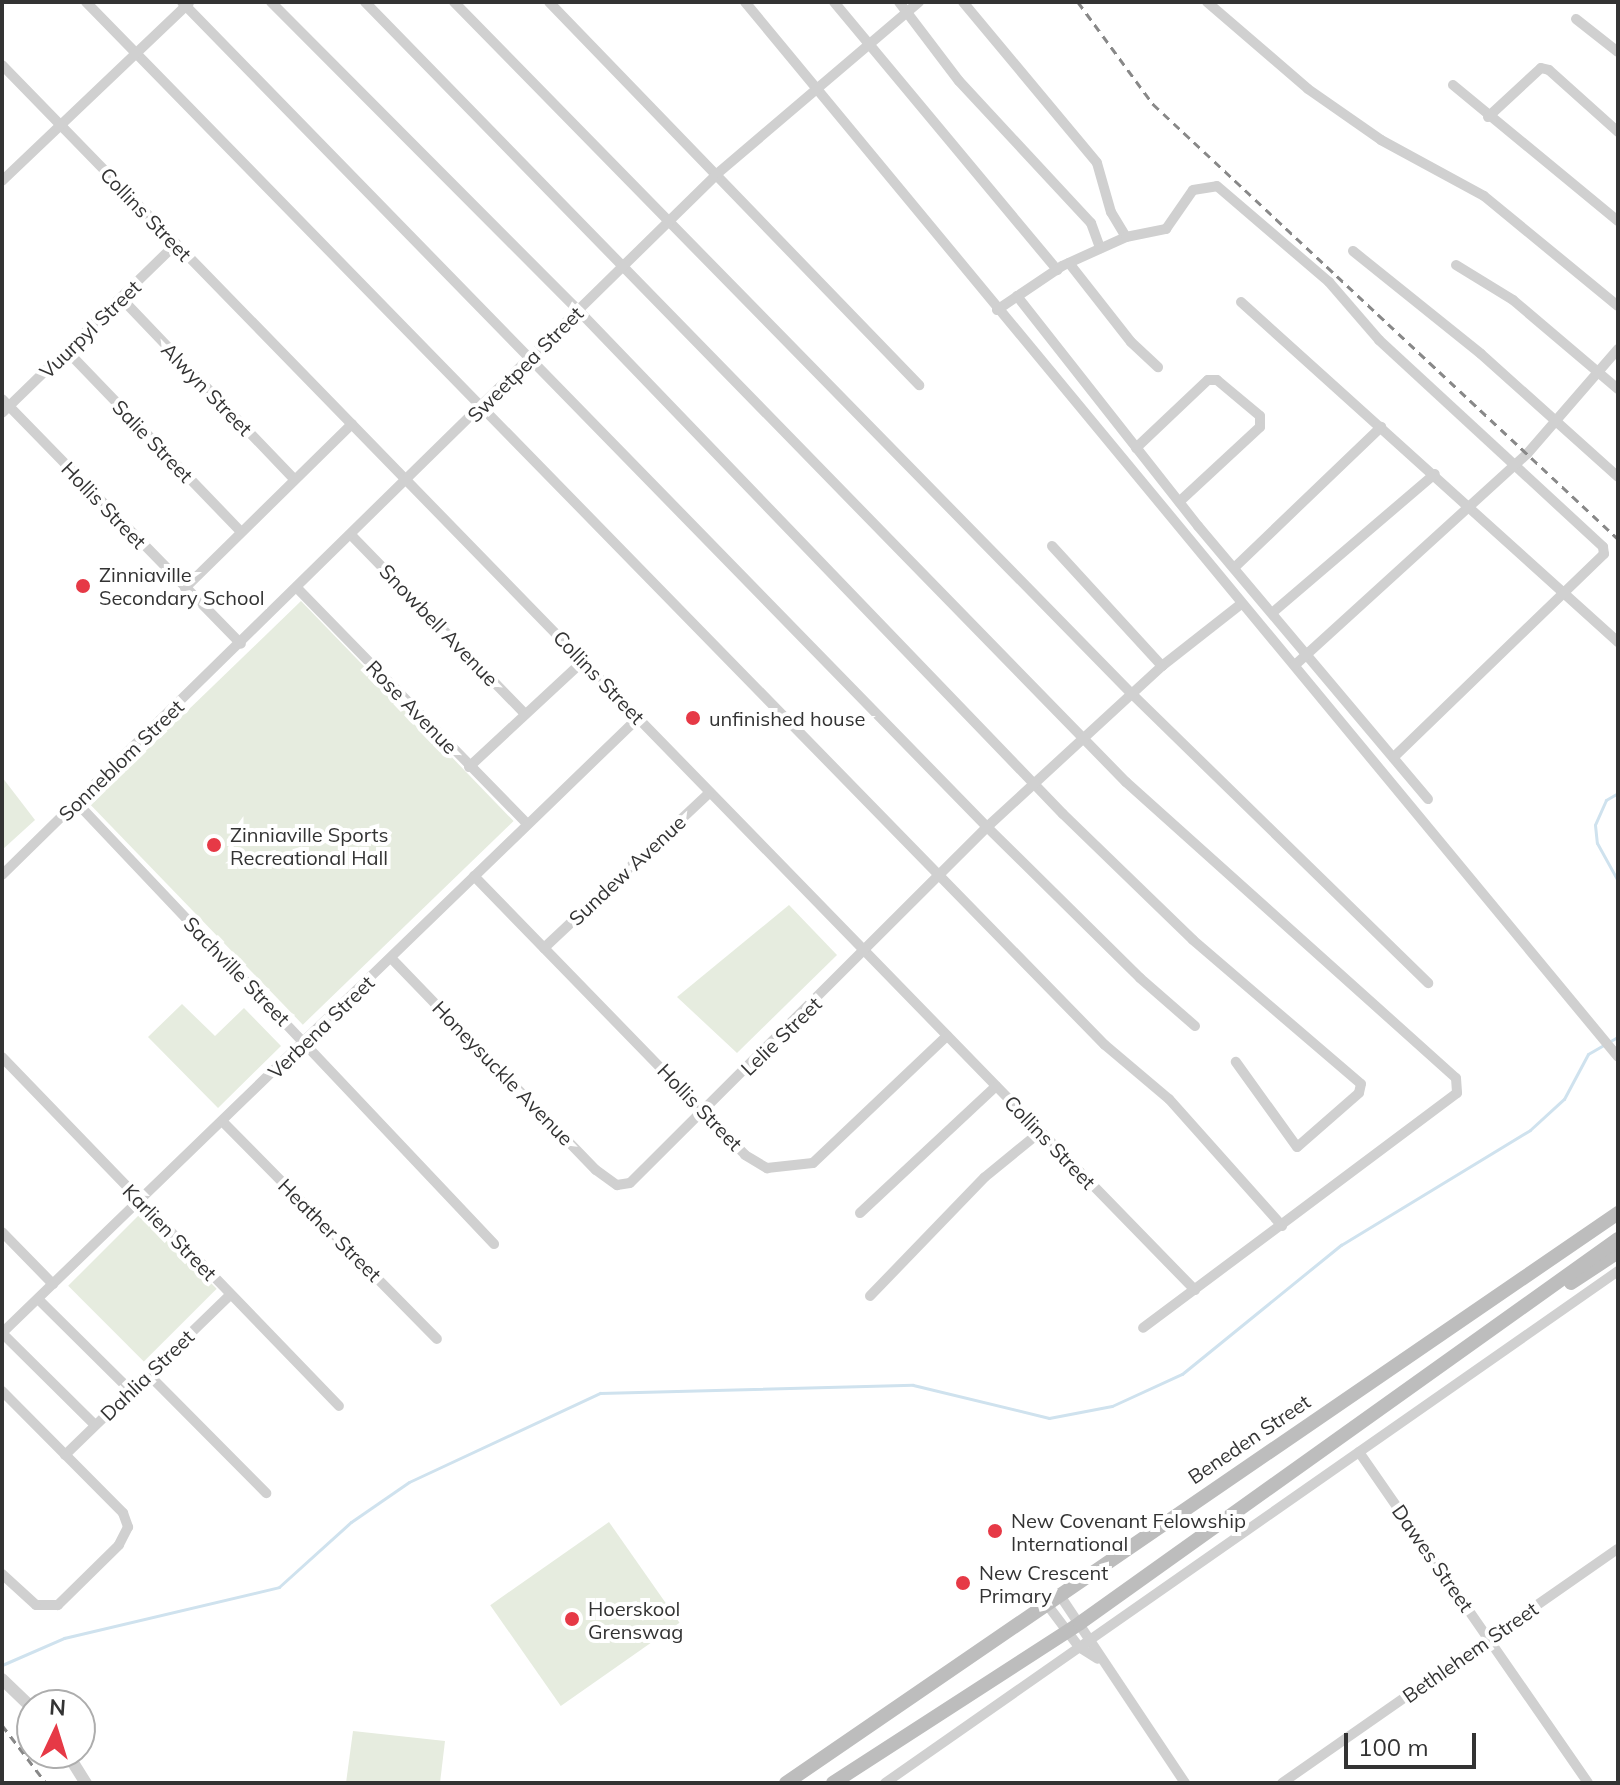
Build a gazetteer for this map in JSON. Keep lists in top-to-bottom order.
{
  "streets": {
    "main road": ["Beneden Street"],
    "street": [
      "Collins Street",
      "Vuurpyl Street",
      "Sweetpea Street",
      "Alwyn Street",
      "Salie Street",
      "Hollis Street",
      "Snowbell Avenue",
      "Rose Avenue",
      "Sonneblom Street",
      "Sundew Avenue",
      "Sachville Street",
      "Verbena Street",
      "Lelie Street",
      "Honeysuckle Avenue",
      "Heather Street",
      "Karlien Street",
      "Dahlia Street",
      "Dawes Street",
      "Bethlehem Street"
    ]
  },
  "crossings": [
    ["Collins Street", "Vuurpyl Street"],
    ["Collins Street", "Sweetpea Street"],
    ["Collins Street", "Hollis Street"],
    ["Collins Street", "Sundew Avenue"],
    ["Collins Street", "Verbena Street"],
    ["Collins Street", "Lelie Street"],
    ["Vuurpyl Street", "Alwyn Street"],
    ["Vuurpyl Street", "Salie Street"],
    ["Vuurpyl Street", "Hollis Street"],
    ["Sweetpea Street", "Hollis Street"],
    ["Sweetpea Street", "Snowbell Avenue"],
    ["Sweetpea Street", "Rose Avenue"],
    ["Sweetpea Street", "Sonneblom Street"],
    ["Hollis Street", "Sonneblom Street"],
    ["Hollis Street", "Sundew Avenue"],
    ["Hollis Street", "Verbena Street"],
    ["Hollis Street", "Lelie Street"],
    ["Rose Avenue", "Verbena Street"],
    ["Sonneblom Street", "Sachville Street"],
    ["Sachville Street", "Verbena Street"],
    ["Verbena Street", "Honeysuckle Avenue"],
    ["Verbena Street", "Heather Street"],
    ["Verbena Street", "Karlien Street"],
    ["Lelie Street", "Honeysuckle Avenue"],
    ["Karlien Street", "Dahlia Street"],
    ["Dawes Street", "Bethlehem Street"]
  ],
  "places": [
    "Zinniaville Secondary School",
    "unfinished house",
    "Zinniaville Sports Recreational Hall",
    "New Covenant Felowship International",
    "New Crescent Primary",
    "Hoerskool Grenswag"
  ],
  "scale_bar": "100 m",
  "north": "top"
}
